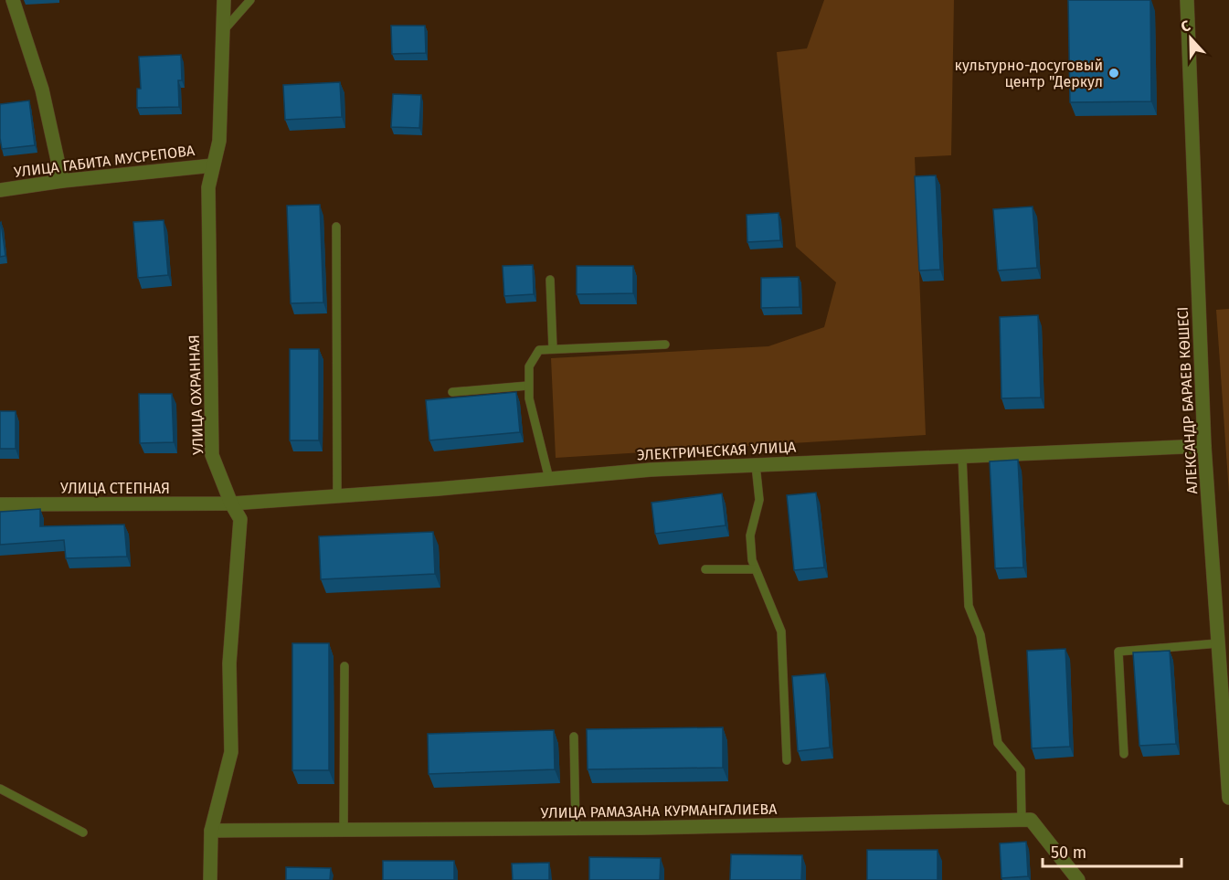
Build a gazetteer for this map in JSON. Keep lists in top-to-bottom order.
{
  "streets": {
    "street": [
      "УЛИЦА ГАБИТА МУСРЕПОВА",
      "УЛИЦА ОХРАННАЯ",
      "АЛЕКСАНДР БАРАЕВ КӨШЕСІ",
      "ЭЛЕКТРИЧЕСКАЯ УЛИЦА",
      "УЛИЦА СТЕПНАЯ",
      "УЛИЦА РАМАЗАНА КУРМАНГАЛИЕВА"
    ]
  },
  "crossings": [
    ["УЛИЦА ГАБИТА МУСРЕПОВА", "УЛИЦА ОХРАННАЯ"],
    ["УЛИЦА ОХРАННАЯ", "ЭЛЕКТРИЧЕСКАЯ УЛИЦА"],
    ["УЛИЦА ОХРАННАЯ", "УЛИЦА СТЕПНАЯ"],
    ["УЛИЦА ОХРАННАЯ", "УЛИЦА РАМАЗАНА КУРМАНГАЛИЕВА"],
    ["АЛЕКСАНДР БАРАЕВ КӨШЕСІ", "ЭЛЕКТРИЧЕСКАЯ УЛИЦА"],
    ["ЭЛЕКТРИЧЕСКАЯ УЛИЦА", "УЛИЦА СТЕПНАЯ"]
  ],
  "places": ["культурно-досуговый центр \"Деркул"],
  "scale_bar": "50 m",
  "north": "top"
}
